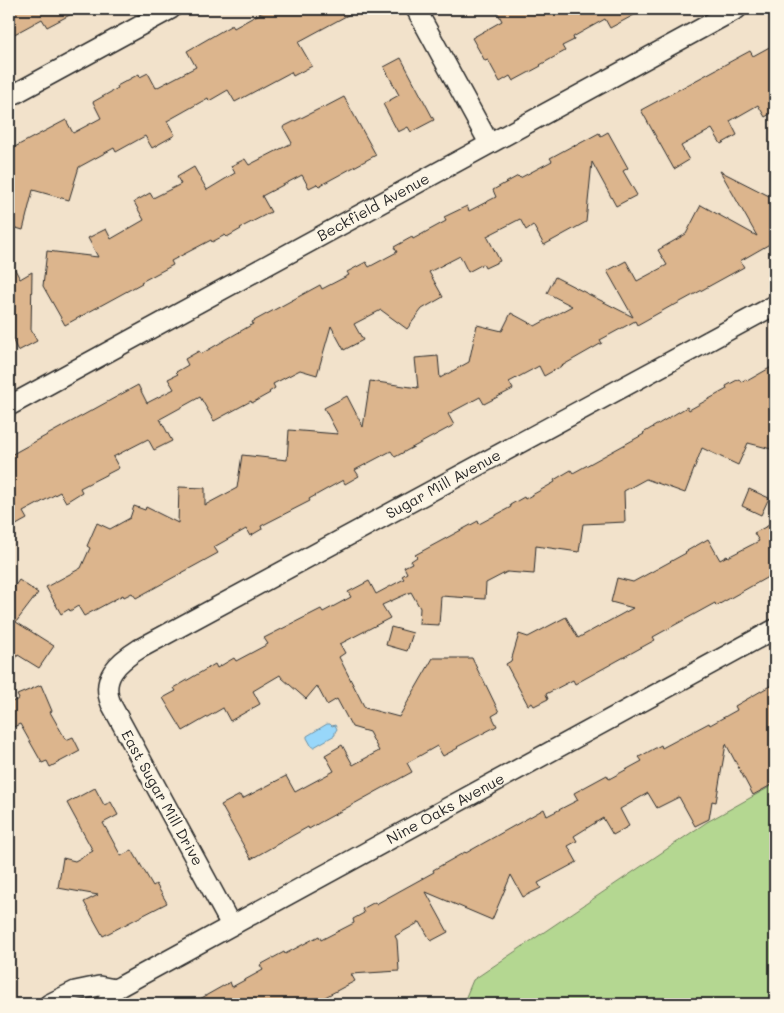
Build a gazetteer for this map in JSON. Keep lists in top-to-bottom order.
{
  "streets": {
    "street": [
      "Beckfield Avenue",
      "Sugar Mill Avenue",
      "East Sugar Mill Drive",
      "Nine Oaks Avenue"
    ]
  },
  "crossings": [
    ["Sugar Mill Avenue", "East Sugar Mill Drive"],
    ["East Sugar Mill Drive", "Nine Oaks Avenue"]
  ]
}
